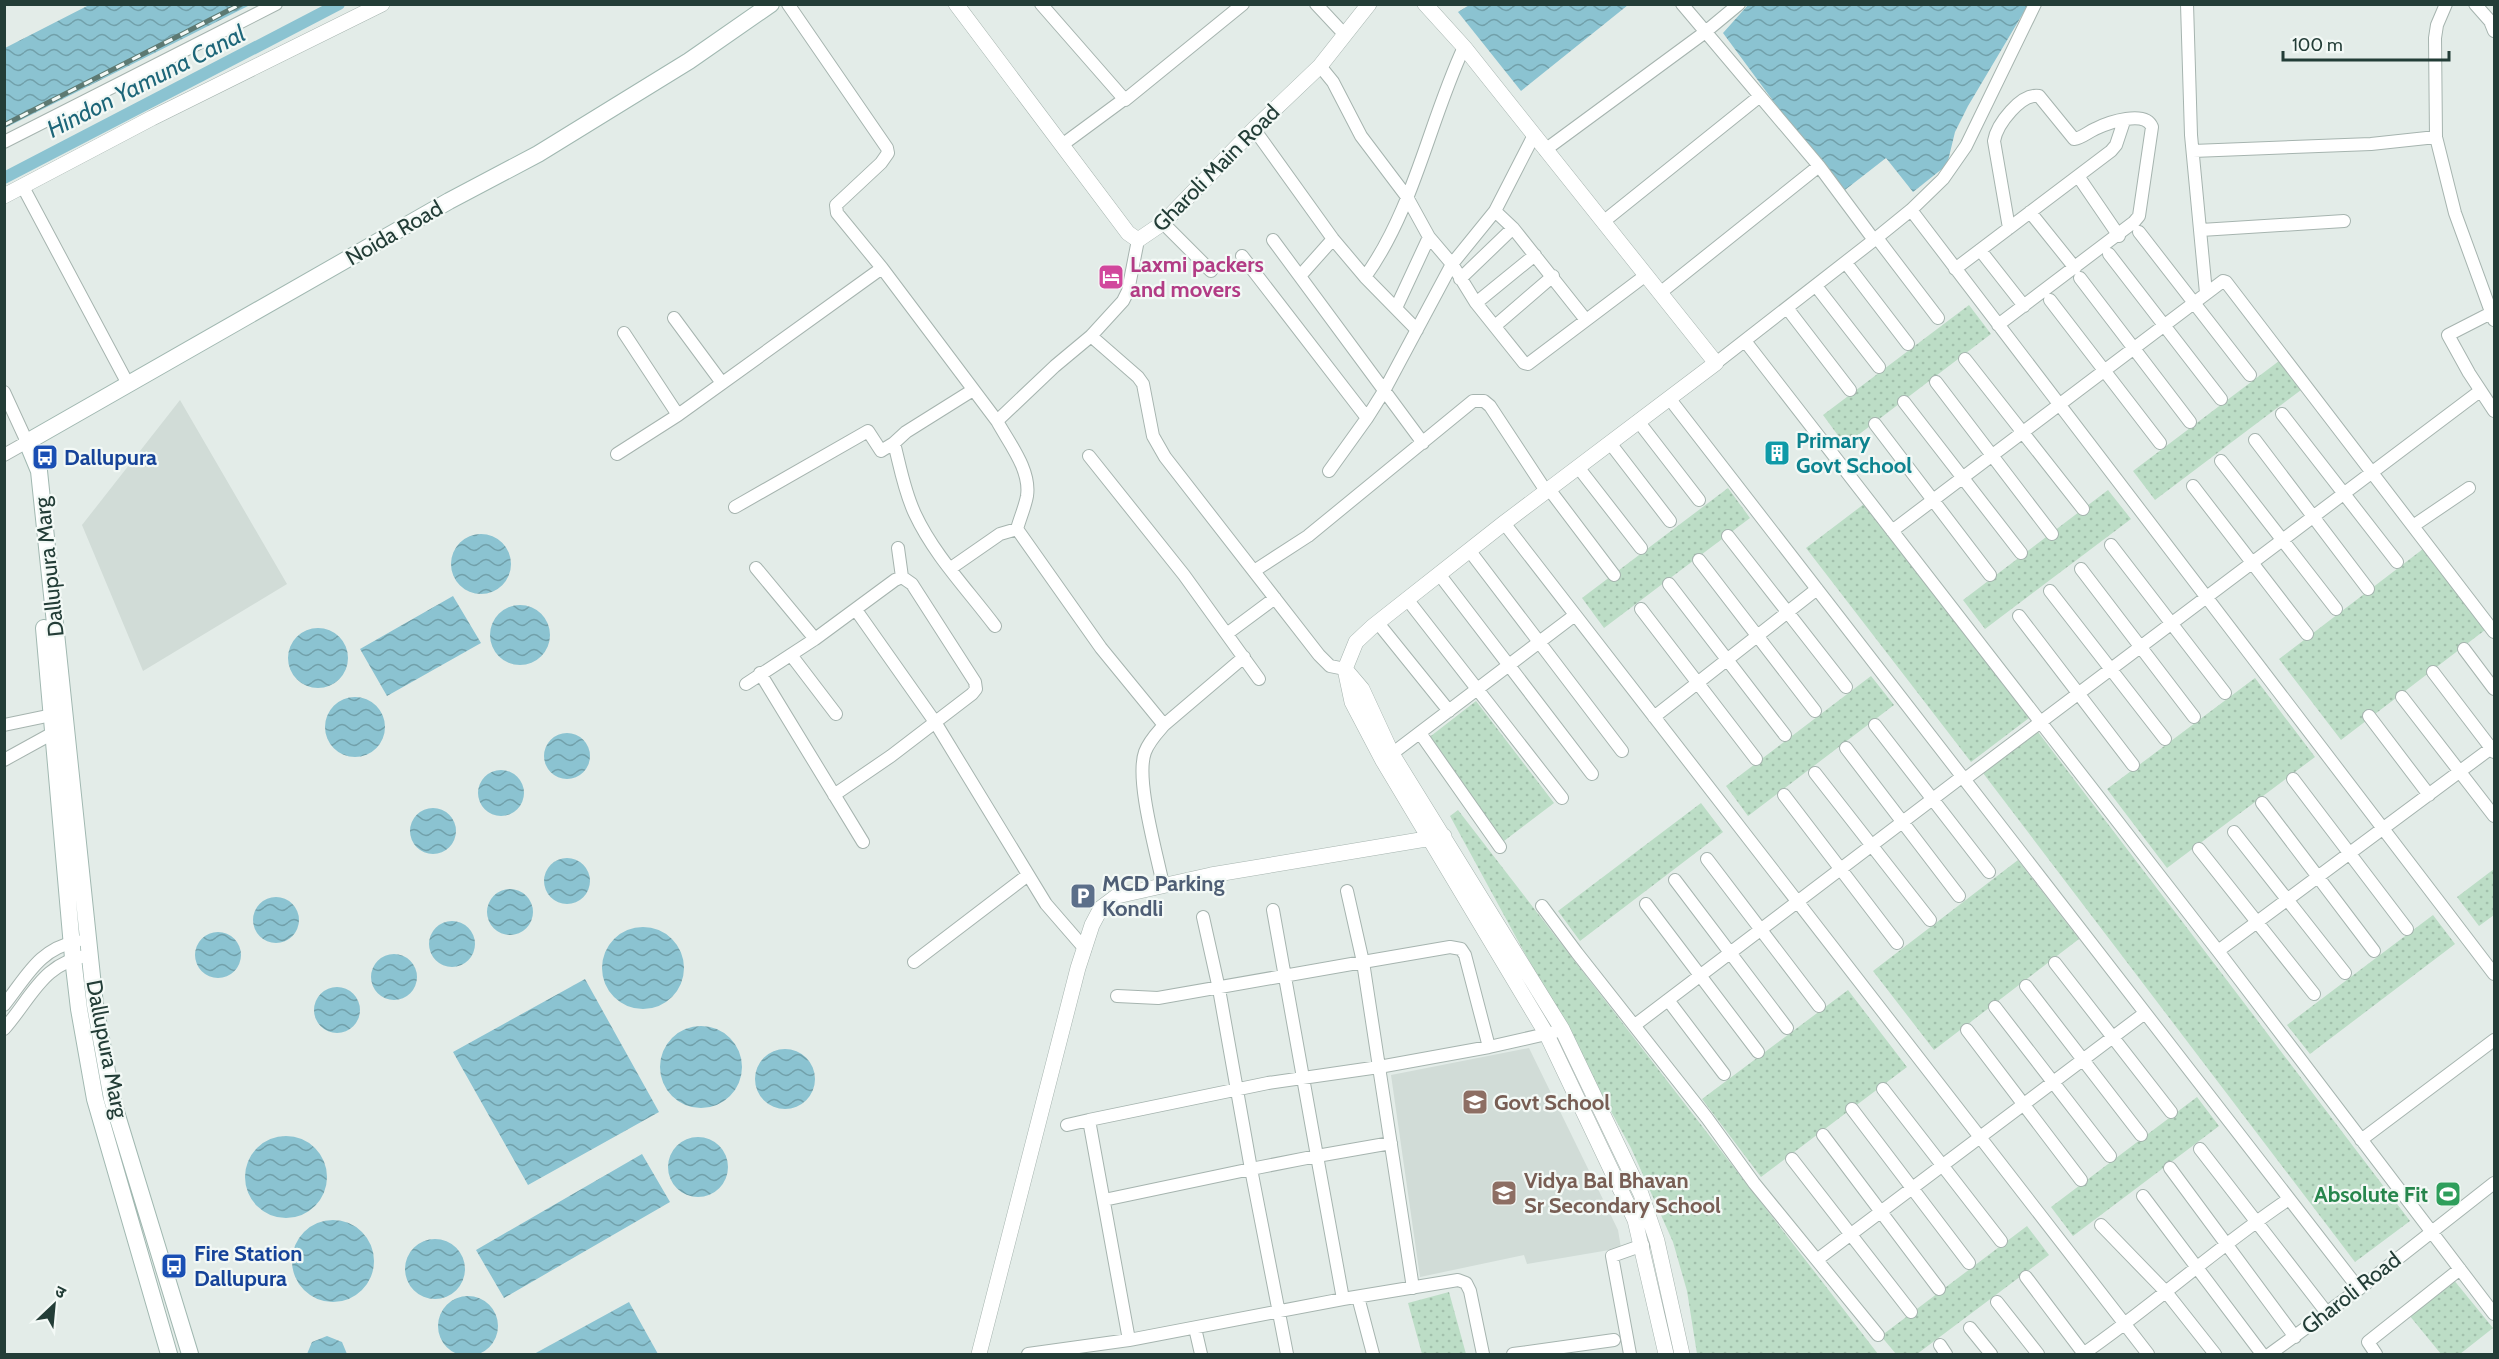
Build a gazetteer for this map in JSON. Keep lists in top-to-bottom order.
{
  "streets": {
    "main road": ["Noida Road", "Dallupura Marg"],
    "street": ["Gharoli Main Road", "Gharoli Road"]
  },
  "water": ["Hindon Yamuna Canal"],
  "places": {
    "hotel": ["Laxmi packers and movers"],
    "building": ["Primary Govt School"],
    "bus stop": ["Dallupura", "Fire Station Dallupura"],
    "parking": ["MCD Parking Kondli"],
    "school or university": ["Govt School", "Vidya Bal Bhavan Sr Secondary School"],
    "sports": ["Absolute Fit"]
  },
  "scale_bar": "100 m",
  "north": "top right"
}
